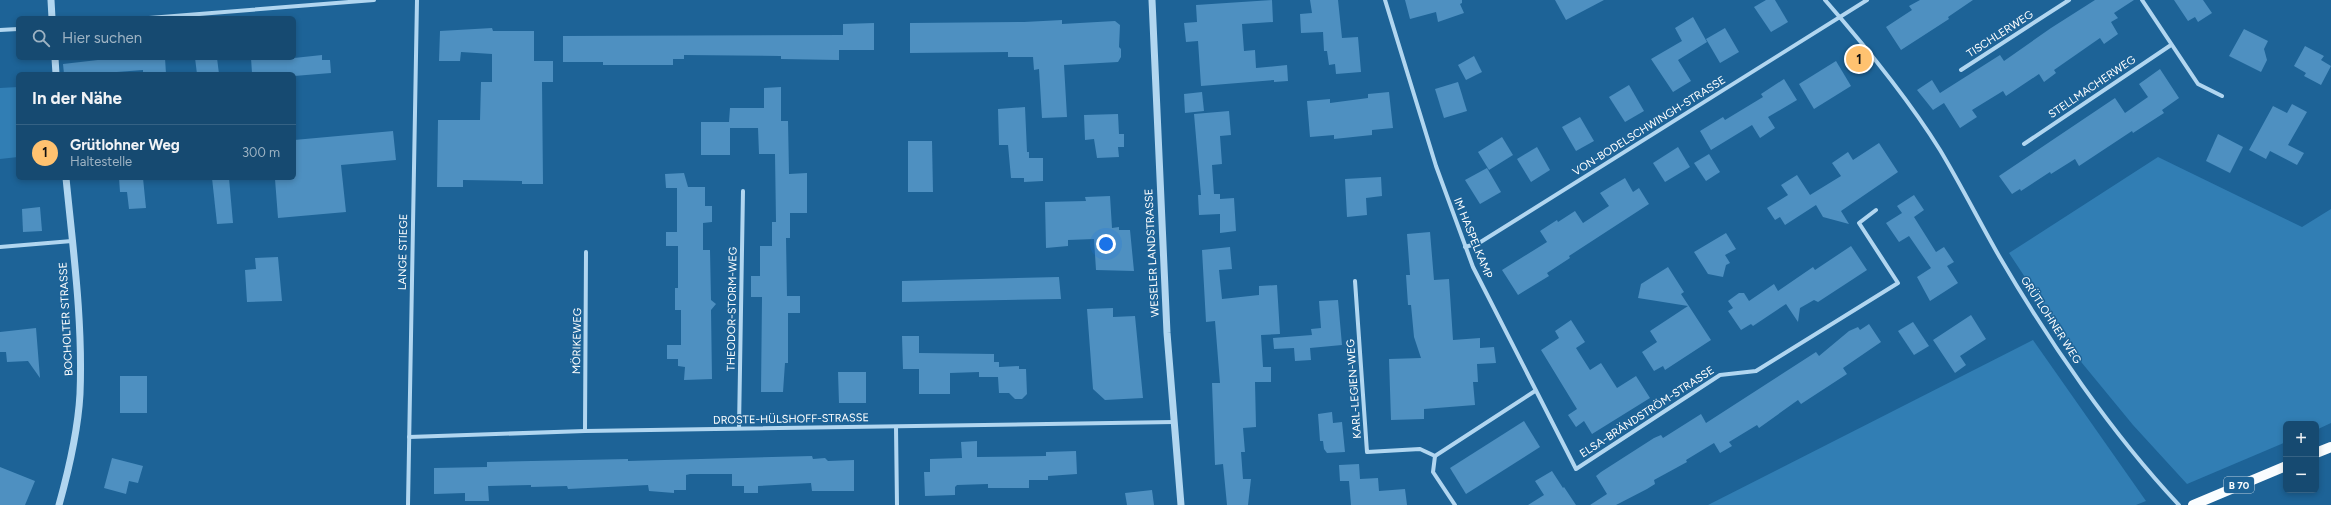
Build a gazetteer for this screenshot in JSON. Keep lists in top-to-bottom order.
{
  "streets": {
    "main road": ["B 70"],
    "street": [
      "TISCHLERWEG",
      "STELLMACHERWEG",
      "VON-BODELSCHWINGH-STRASSE",
      "IM HASPELKAMP",
      "LANGE STIEGE",
      "WESELER LANDSTRASSE",
      "THEODOR-STORM-WEG",
      "BOCHOLTER STRASSE",
      "GRÜTLOHNER WEG",
      "MÖRIKEWEG",
      "KARL-LEGIEN-WEG",
      "ELSA-BRÄNDSTRÖM-STRASSE",
      "DROSTE-HÜLSHOFF-STRASSE"
    ]
  },
  "crossings": [
    ["VON-BODELSCHWINGH-STRASSE", "IM HASPELKAMP"],
    ["VON-BODELSCHWINGH-STRASSE", "GRÜTLOHNER WEG"],
    ["IM HASPELKAMP", "ELSA-BRÄNDSTRÖM-STRASSE"],
    ["LANGE STIEGE", "DROSTE-HÜLSHOFF-STRASSE"],
    ["WESELER LANDSTRASSE", "DROSTE-HÜLSHOFF-STRASSE"],
    ["THEODOR-STORM-WEG", "DROSTE-HÜLSHOFF-STRASSE"],
    ["MÖRIKEWEG", "DROSTE-HÜLSHOFF-STRASSE"]
  ],
  "page": {
    "search": "Hier suchen",
    "pins": "1",
    "heading": "In der Nähe",
    "list": [
      {
        "mark": "1",
        "name": "Grütlohner Weg",
        "note": "Haltestelle",
        "value": "300 m"
      }
    ],
    "map_buttons": ["+", "−"]
  }
}
